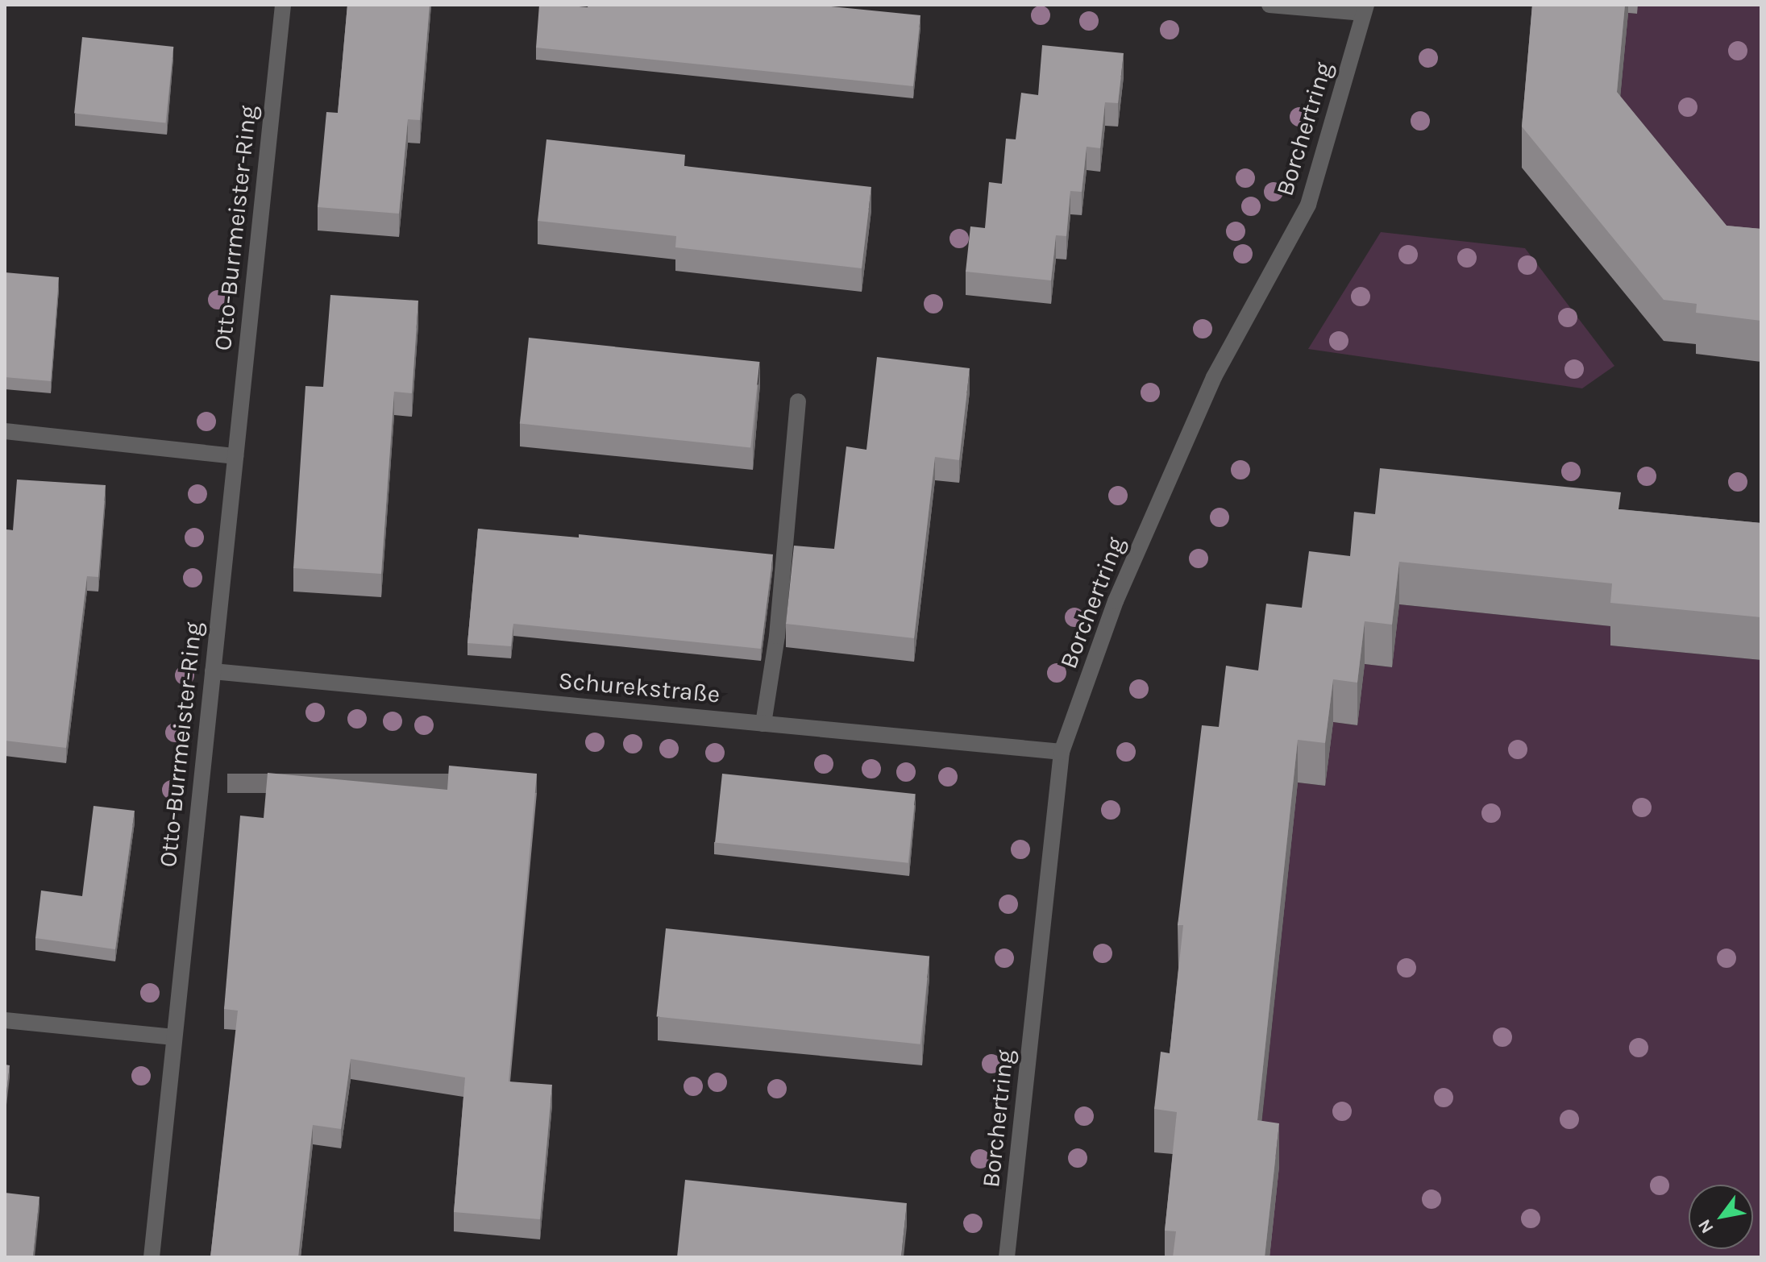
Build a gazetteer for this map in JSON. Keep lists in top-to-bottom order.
{
  "streets": {
    "street": ["Borchertring", "Otto-Burrmeister-Ring", "Schurekstraße"]
  },
  "crossings": [
    ["Borchertring", "Schurekstraße"],
    ["Otto-Burrmeister-Ring", "Schurekstraße"]
  ],
  "north": "bottom left"
}
